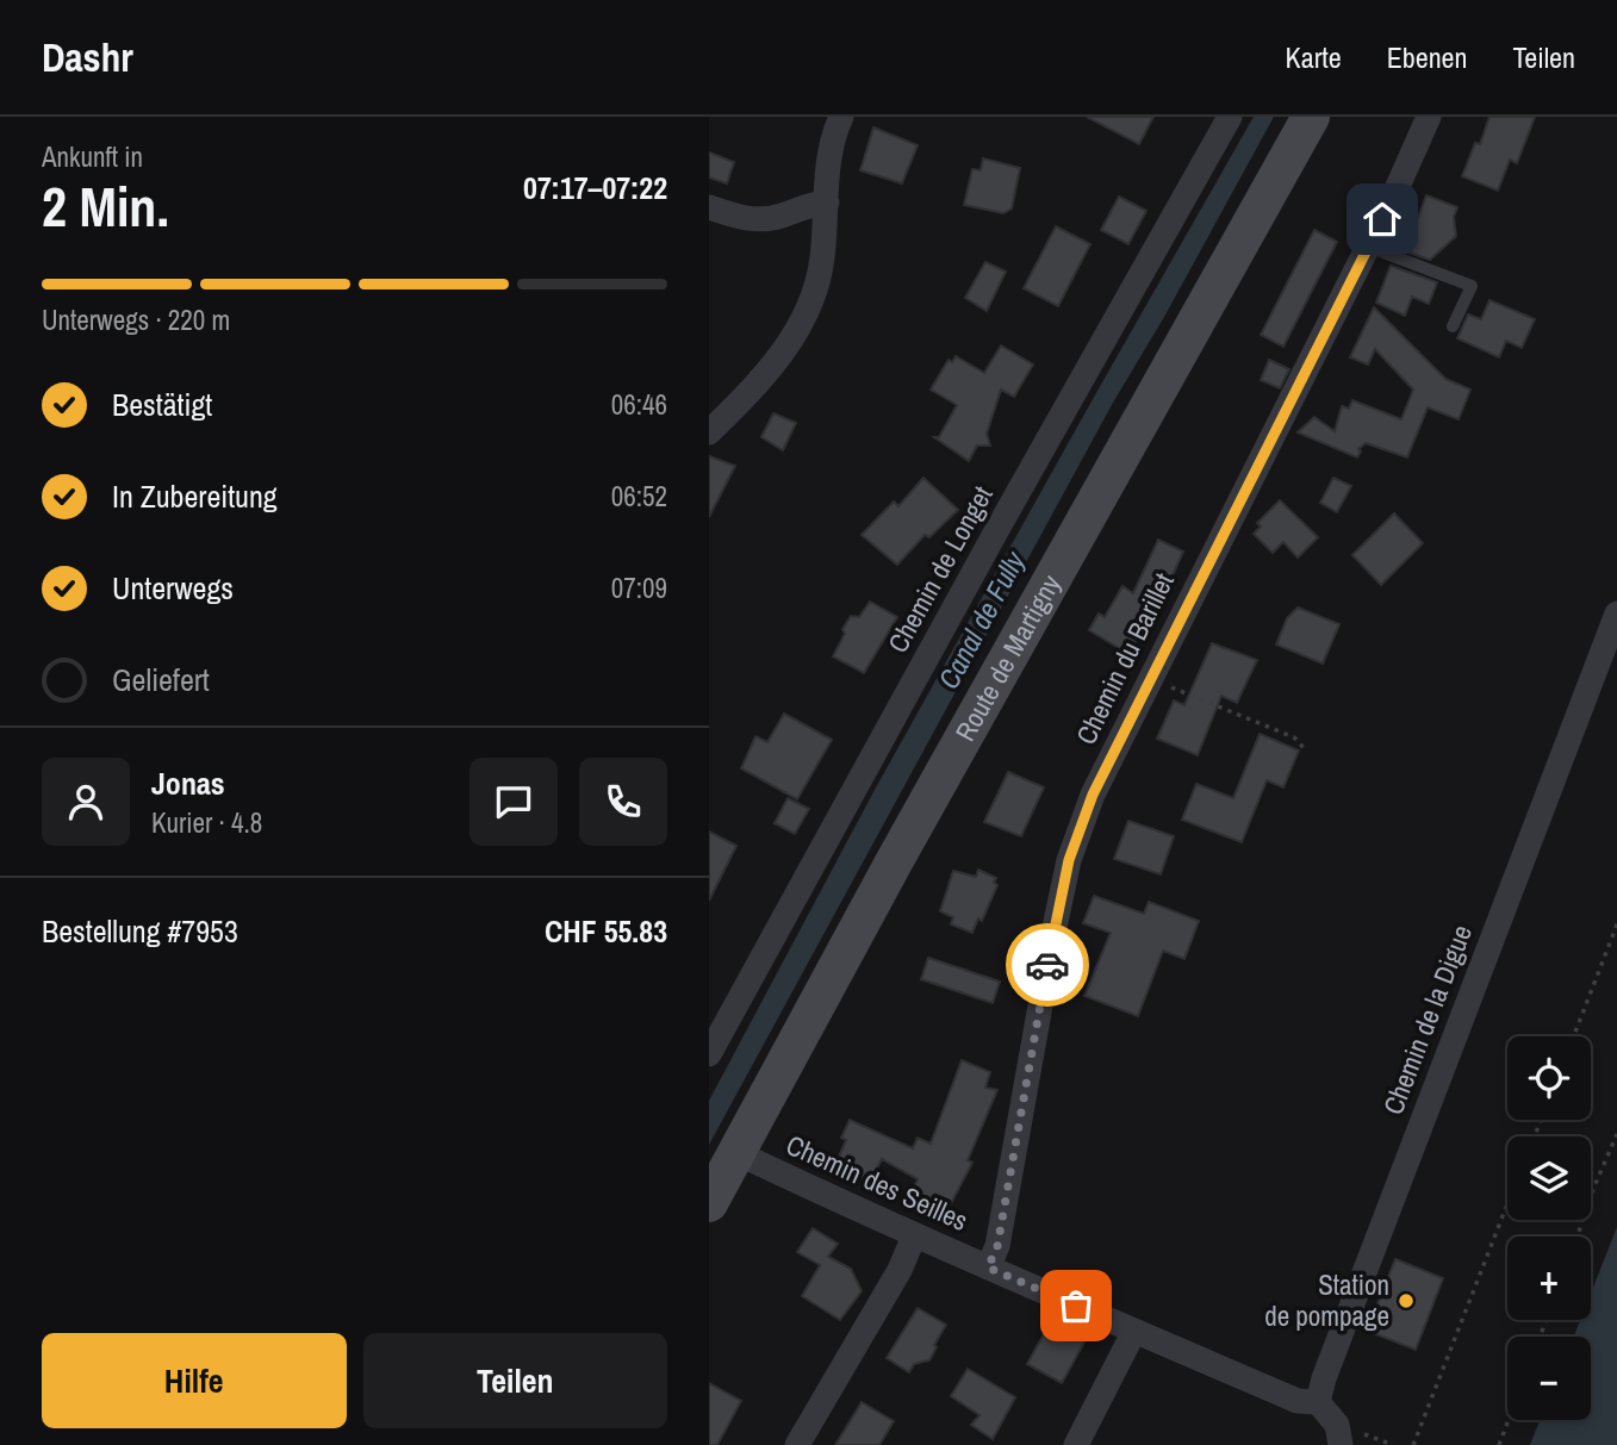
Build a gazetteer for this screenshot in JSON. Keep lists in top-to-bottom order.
{
  "streets": {
    "main road": ["Route de Martigny"],
    "street": [
      "Chemin de Longet",
      "Chemin du Barillet",
      "Chemin de la Digue",
      "Chemin des Seilles"
    ]
  },
  "crossings": [
    ["Route de Martigny", "Chemin des Seilles"],
    ["Chemin du Barillet", "Chemin des Seilles"],
    ["Chemin de la Digue", "Chemin des Seilles"]
  ],
  "water": ["Canal de Fully"],
  "places": ["Station de pompage"],
  "page": {
    "header": "Dashr",
    "nav": ["Karte", "Ebenen", "Teilen"],
    "heading": ["2 Min.", "Ankunft in", "07:17–07:22"],
    "panel": [
      "Jonas",
      "Kurier · 4.8",
      "Bestellung #7953",
      "CHF 55.83"
    ],
    "bar": "Unterwegs · 220 m",
    "list": [
      ["Bestätigt", "06:46"],
      ["In Zubereitung", "06:52"],
      ["Unterwegs", "07:09"],
      "Geliefert"
    ],
    "map_buttons": ["+", "−"],
    "buttons": ["Hilfe", "Teilen"]
  }
}
